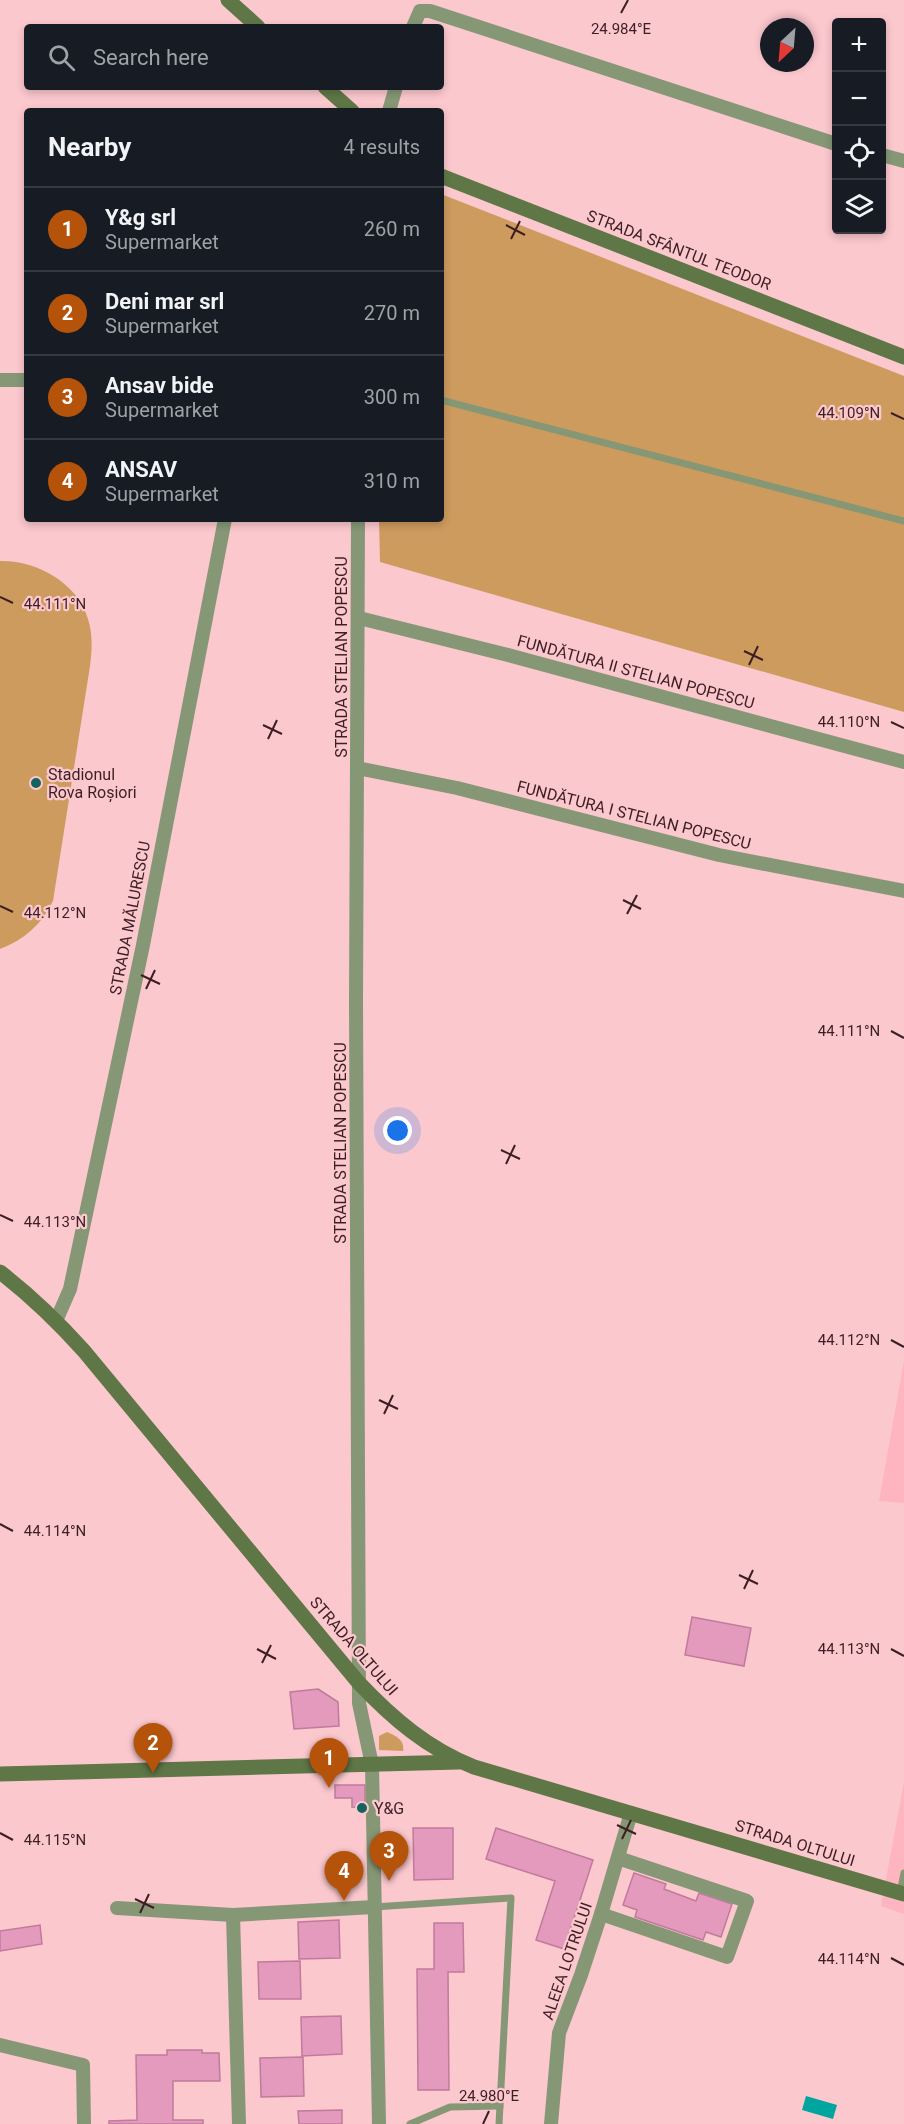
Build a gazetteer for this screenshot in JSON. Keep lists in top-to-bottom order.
{
  "streets": {
    "main road": ["STRADA SFÂNTUL TEODOR", "STRADA OLTULUI"],
    "street": [
      "STRADA STELIAN POPESCU",
      "FUNDĂTURA II STELIAN POPESCU",
      "FUNDĂTURA I STELIAN POPESCU",
      "STRADA MĂLURESCU",
      "ALEEA LOTRULUI"
    ]
  },
  "crossings": [
    ["STRADA STELIAN POPESCU", "FUNDĂTURA II STELIAN POPESCU"],
    ["STRADA STELIAN POPESCU", "FUNDĂTURA I STELIAN POPESCU"],
    ["STRADA STELIAN POPESCU", "STRADA OLTULUI"],
    ["STRADA MĂLURESCU", "STRADA OLTULUI"],
    ["STRADA OLTULUI", "ALEEA LOTRULUI"]
  ],
  "places": ["Stadionul Rova Roșiori", "Y&G"],
  "north": "bottom left",
  "page": {
    "map_buttons": ["+", "−"],
    "search": "Search here",
    "heading": ["Nearby", "4 results"],
    "list": [
      {
        "mark": "1",
        "name": "Y&g srl",
        "note": "Supermarket",
        "value": "260 m"
      },
      {
        "mark": "2",
        "name": "Deni mar srl",
        "note": "Supermarket",
        "value": "270 m"
      },
      {
        "mark": "3",
        "name": "Ansav bide",
        "note": "Supermarket",
        "value": "300 m"
      },
      {
        "mark": "4",
        "name": "ANSAV",
        "note": "Supermarket",
        "value": "310 m"
      }
    ],
    "pins": [
      "2",
      "1",
      "3",
      "4"
    ]
  },
  "coordinates": [
    "24.984°E",
    "44.109°N",
    "44.111°N",
    "44.110°N",
    "44.112°N",
    "44.113°N",
    "44.114°N",
    "44.115°N",
    "24.980°E"
  ]
}
